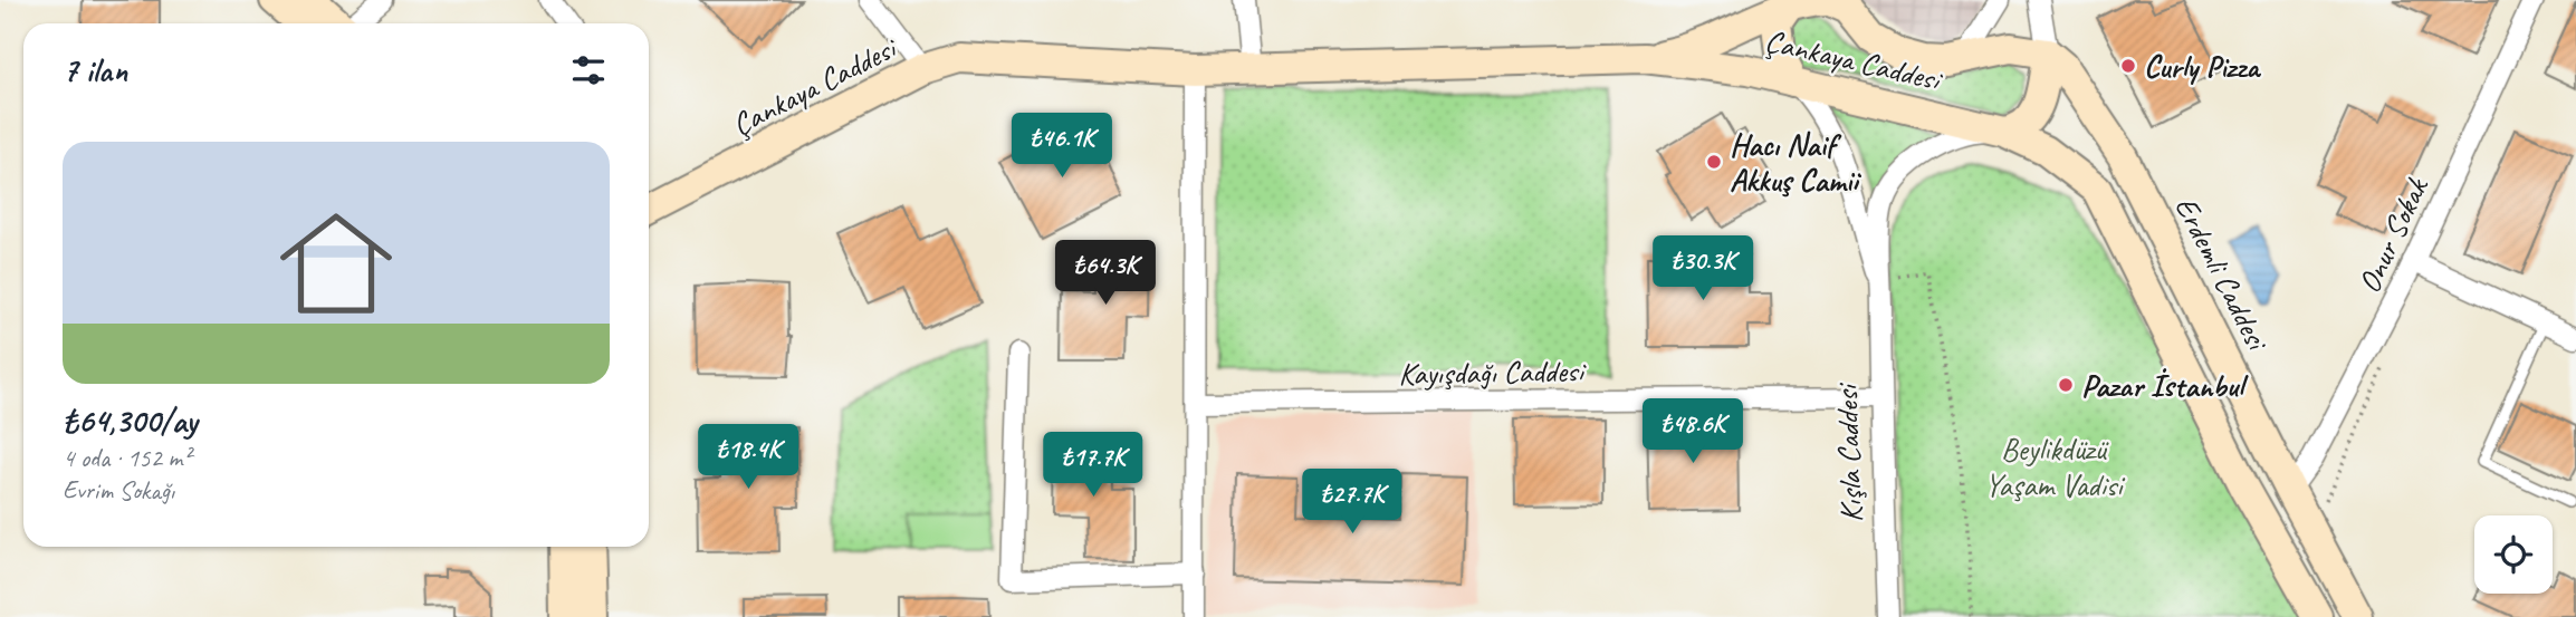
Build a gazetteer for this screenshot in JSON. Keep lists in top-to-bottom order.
{
  "streets": {
    "main road": ["Çankaya Caddesi", "Erdemli Caddesi"],
    "street": ["Onur Sokak", "Kayışdağı Caddesi", "Kışla Caddesi"]
  },
  "crossings": [
    ["Onur Sokak", "Erdemli Caddesi"],
    ["Kayışdağı Caddesi", "Kışla Caddesi"]
  ],
  "parks": ["Beylikdüzü Yaşam Vadisi"],
  "places": ["Curly Pizza", "Hacı Naif Akkuş Camii", "Pazar İstanbul"],
  "page": {
    "heading": "7 ilan",
    "price": [
      "₺46.1K",
      "₺30.3K",
      "₺64.3K",
      "₺48.6K",
      "₺18.4K",
      "₺17.7K",
      "₺27.7K"
    ],
    "list": [
      {
        "name": "₺64,300/ay",
        "note": "4 oda · 152 m² · Evrim Sokağı"
      }
    ]
  }
}
